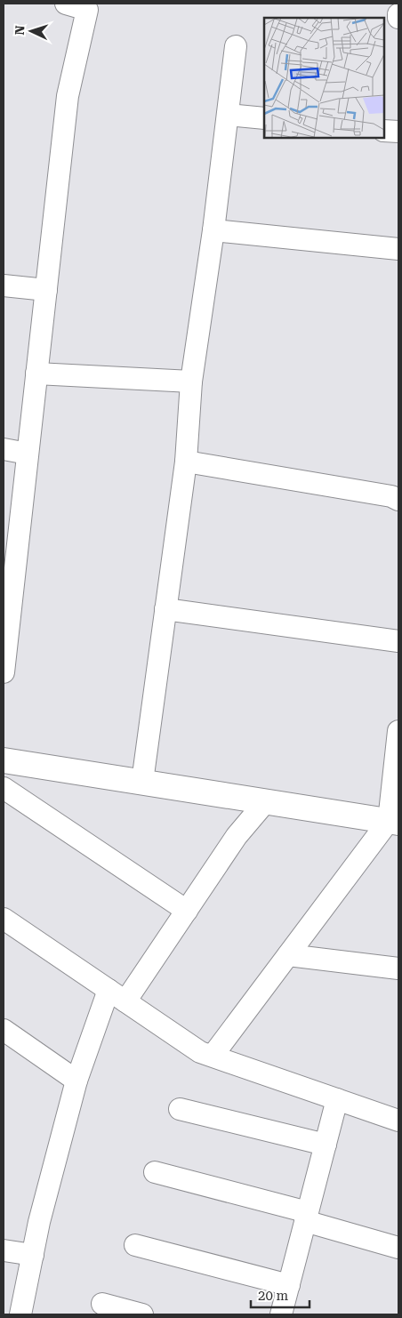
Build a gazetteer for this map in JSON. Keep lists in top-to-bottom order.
{
  "scale_bar": "20 m",
  "north": "left"
}
